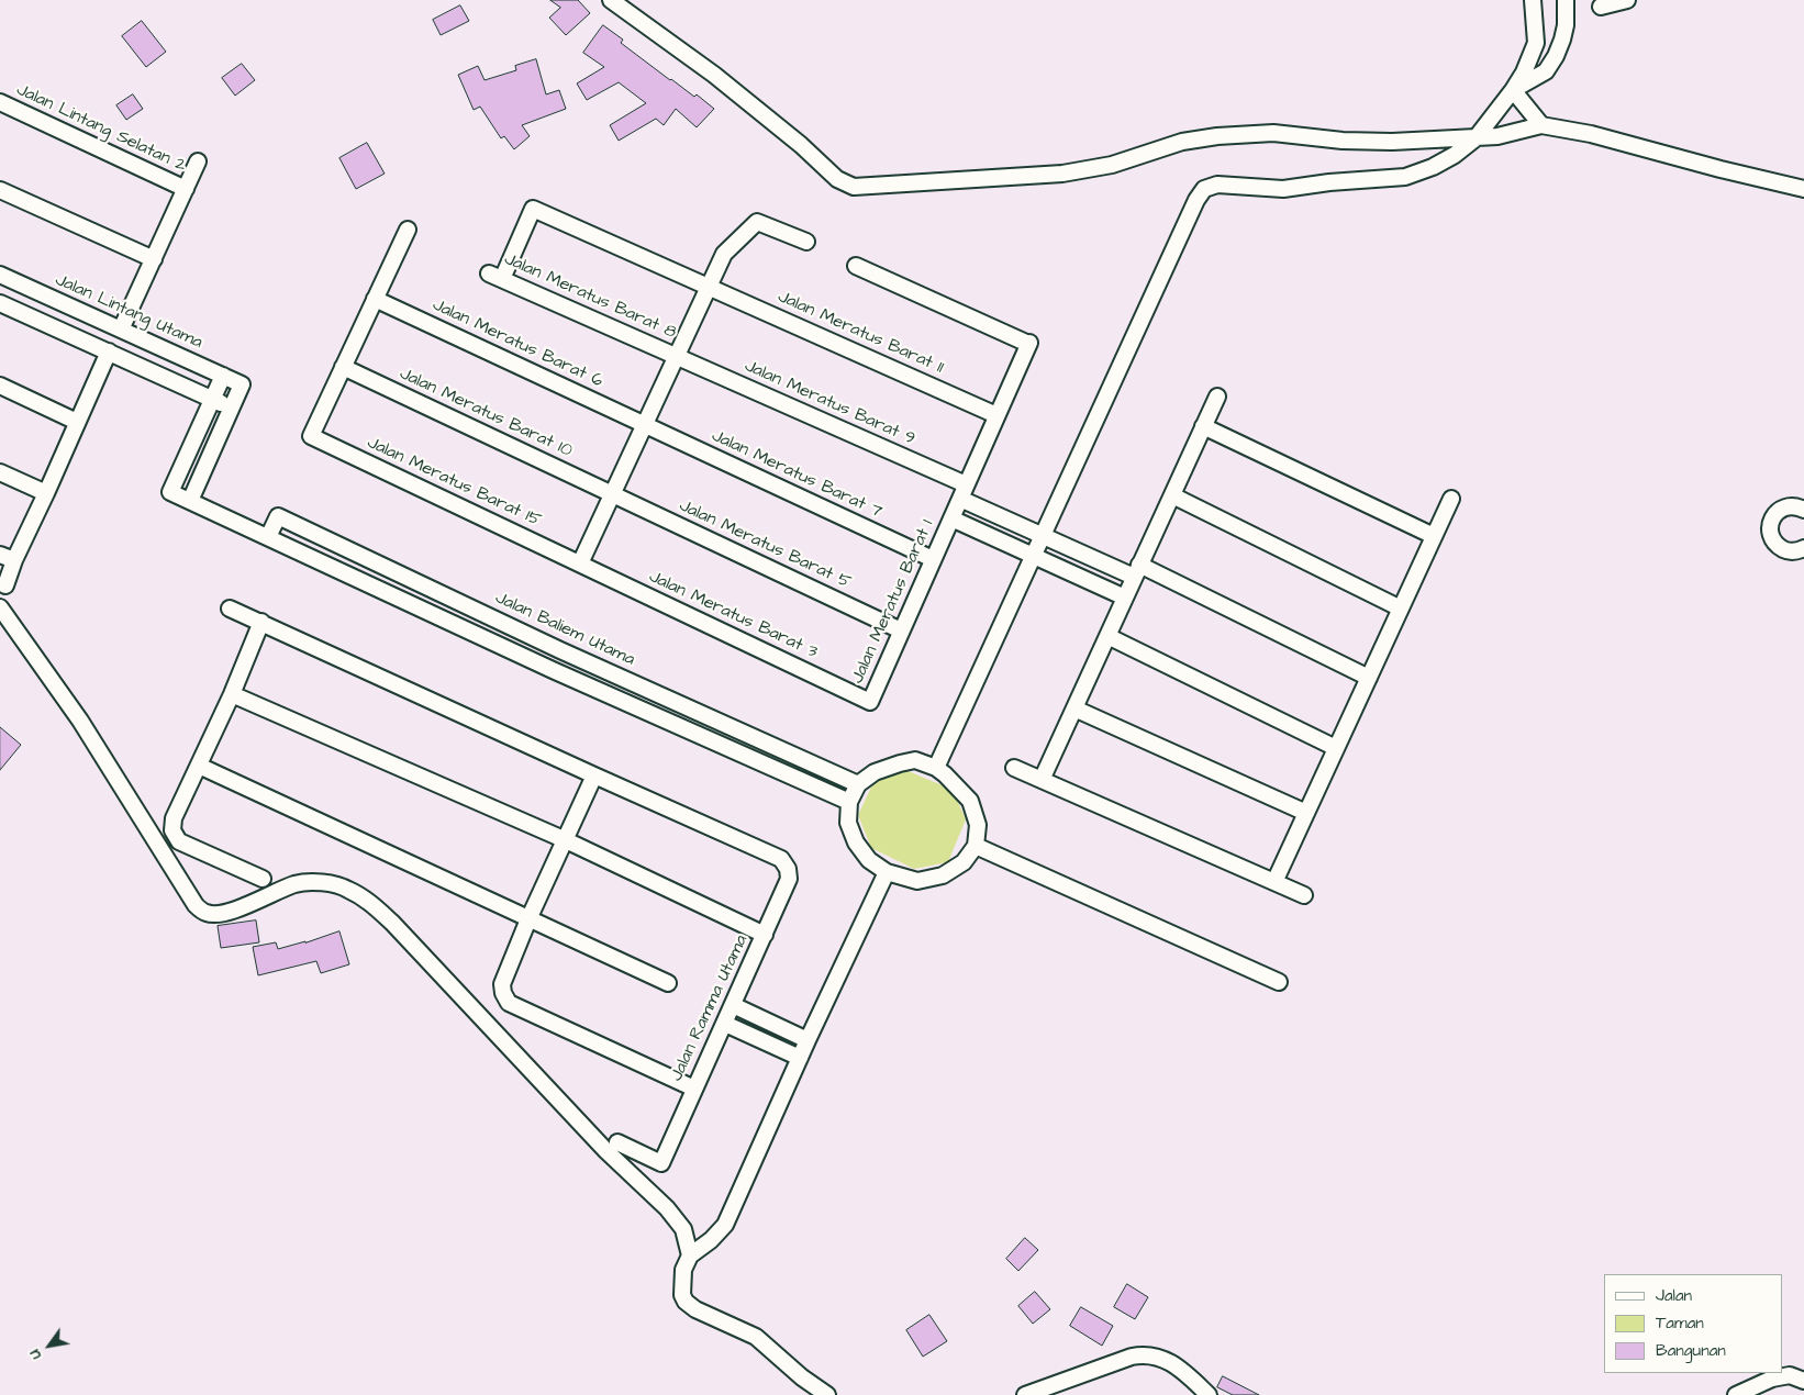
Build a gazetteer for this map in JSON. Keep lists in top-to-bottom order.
{
  "streets": {
    "street": [
      "Jalan Lintang Selatan 2",
      "Jalan Meratus Barat 8",
      "Jalan Lintang Utama",
      "Jalan Meratus Barat 11",
      "Jalan Meratus Barat 6",
      "Jalan Meratus Barat 9",
      "Jalan Meratus Barat 10",
      "Jalan Meratus Barat 7",
      "Jalan Meratus Barat 15",
      "Jalan Meratus Barat 5",
      "Jalan Meratus Barat 1",
      "Jalan Meratus Barat 3",
      "Jalan Baliem Utama",
      "Jalan Ramma Utama"
    ]
  },
  "crossings": [
    ["Jalan Meratus Barat 8", "Jalan Meratus Barat 11"],
    ["Jalan Meratus Barat 8", "Jalan Meratus Barat 9"],
    ["Jalan Meratus Barat 11", "Jalan Meratus Barat 1"],
    ["Jalan Meratus Barat 6", "Jalan Meratus Barat 7"],
    ["Jalan Meratus Barat 9", "Jalan Meratus Barat 1"],
    ["Jalan Meratus Barat 10", "Jalan Meratus Barat 15"],
    ["Jalan Meratus Barat 10", "Jalan Meratus Barat 5"],
    ["Jalan Meratus Barat 7", "Jalan Meratus Barat 1"],
    ["Jalan Meratus Barat 15", "Jalan Meratus Barat 3"],
    ["Jalan Meratus Barat 5", "Jalan Meratus Barat 1"],
    ["Jalan Meratus Barat 1", "Jalan Meratus Barat 3"]
  ],
  "legend": ["Jalan", "Taman", "Bangunan"],
  "north": "bottom left"
}
